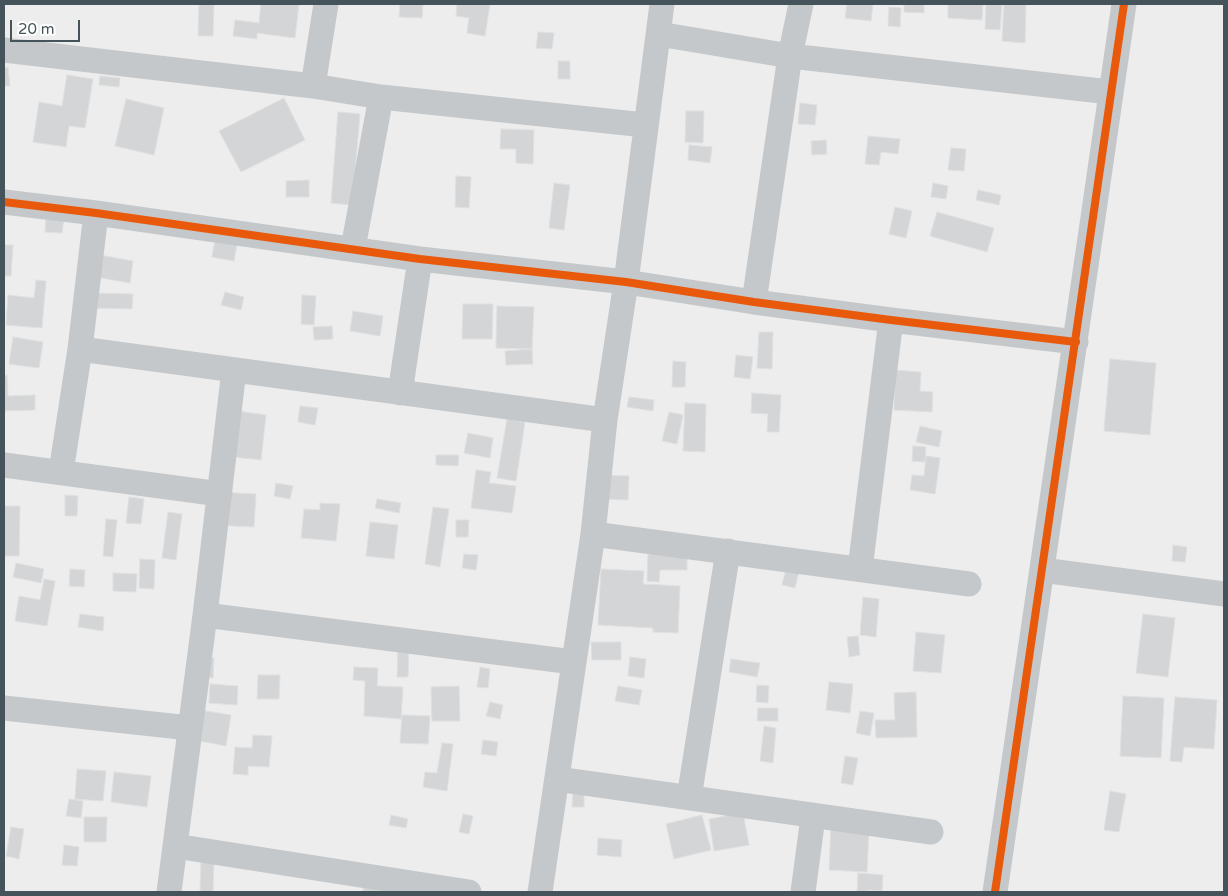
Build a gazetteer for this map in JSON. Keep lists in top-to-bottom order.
{
  "scale_bar": "20 m"
}
